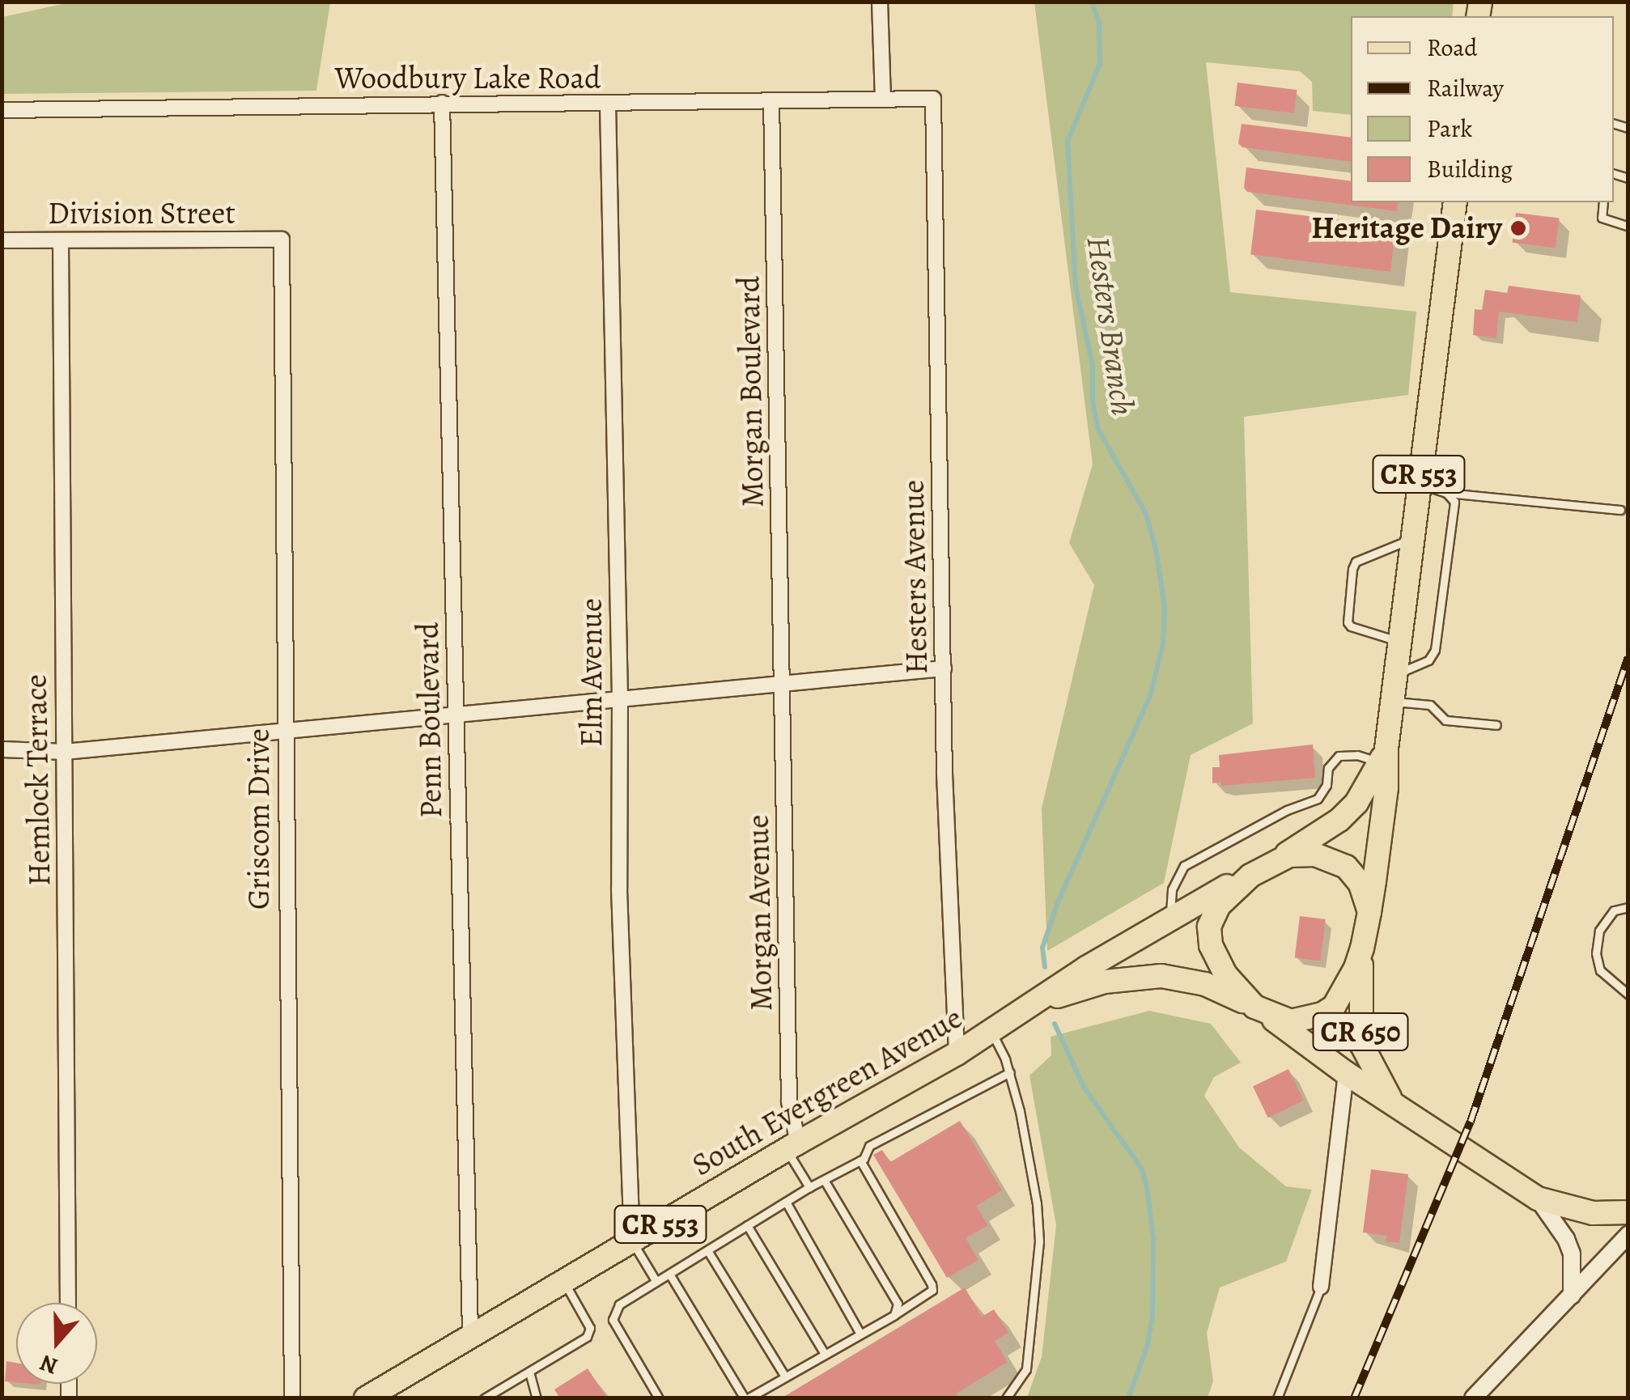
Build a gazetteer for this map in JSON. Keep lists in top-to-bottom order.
{
  "streets": {
    "main road": ["CR 553", "CR 650", "South Evergreen Avenue"],
    "street": [
      "Woodbury Lake Road",
      "Division Street",
      "Morgan Boulevard",
      "Hesters Avenue",
      "Elm Avenue",
      "Penn Boulevard",
      "Hemlock Terrace",
      "Griscom Drive",
      "Morgan Avenue"
    ]
  },
  "crossings": [
    ["Woodbury Lake Road", "Morgan Boulevard"],
    ["Woodbury Lake Road", "Hesters Avenue"],
    ["Woodbury Lake Road", "Elm Avenue"],
    ["Woodbury Lake Road", "Penn Boulevard"],
    ["Division Street", "Hemlock Terrace"],
    ["Division Street", "Griscom Drive"],
    ["Morgan Boulevard", "Morgan Avenue"],
    ["CR 553", "South Evergreen Avenue"],
    ["Hesters Avenue", "South Evergreen Avenue"],
    ["Elm Avenue", "South Evergreen Avenue"],
    ["Penn Boulevard", "South Evergreen Avenue"],
    ["Morgan Avenue", "South Evergreen Avenue"]
  ],
  "water": ["Hesters Branch"],
  "places": ["Heritage Dairy"],
  "legend": [
    "Road",
    "Railway",
    "Park",
    "Building"
  ],
  "north": "bottom"
}
